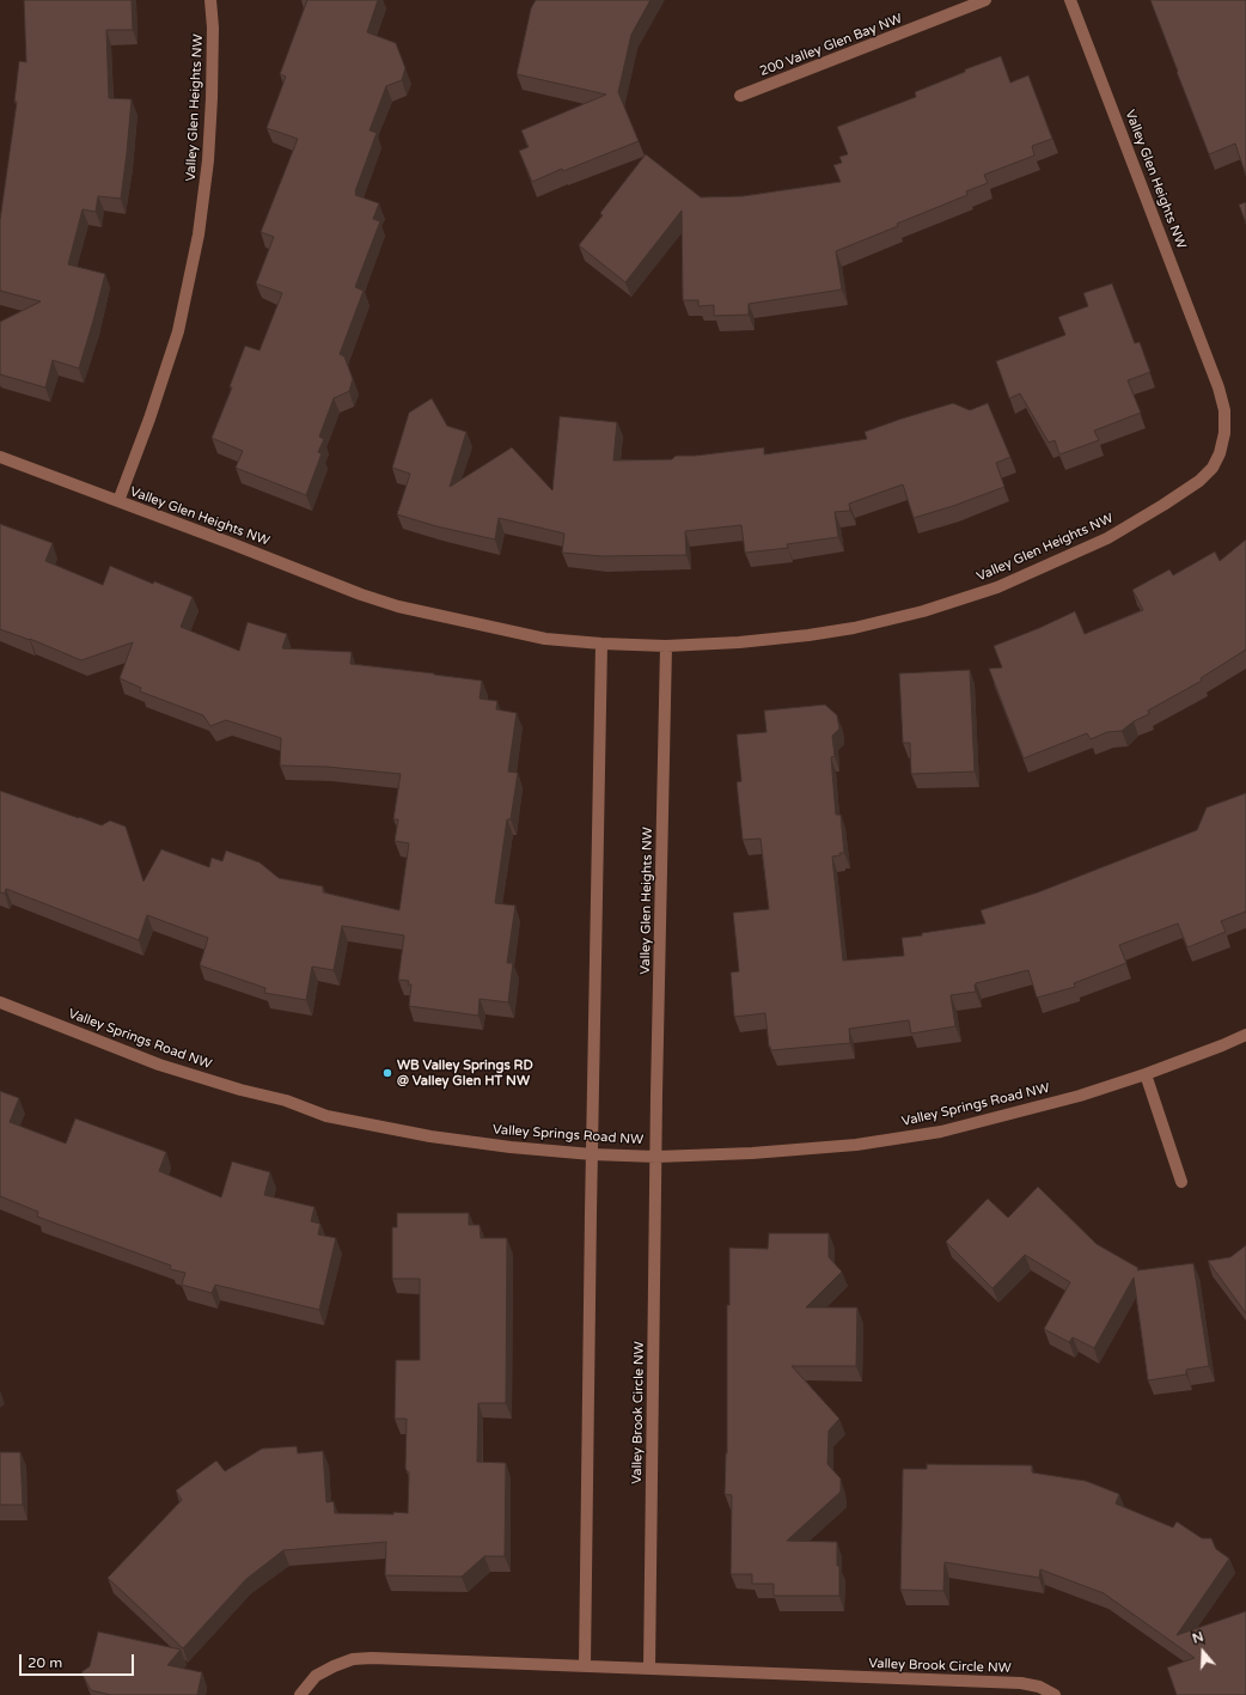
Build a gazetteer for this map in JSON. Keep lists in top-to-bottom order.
{
  "streets": {
    "street": [
      "200 Valley Glen Bay NW",
      "Valley Glen Heights NW",
      "Valley Springs Road NW",
      "Valley Brook Circle NW"
    ]
  },
  "crossings": [
    ["Valley Glen Heights NW", "Valley Springs Road NW"],
    ["Valley Glen Heights NW", "Valley Brook Circle NW"],
    ["Valley Springs Road NW", "Valley Brook Circle NW"]
  ],
  "places": ["WB Valley Springs RD @ Valley Glen HT NW"],
  "scale_bar": "20 m",
  "north": "top"
}
